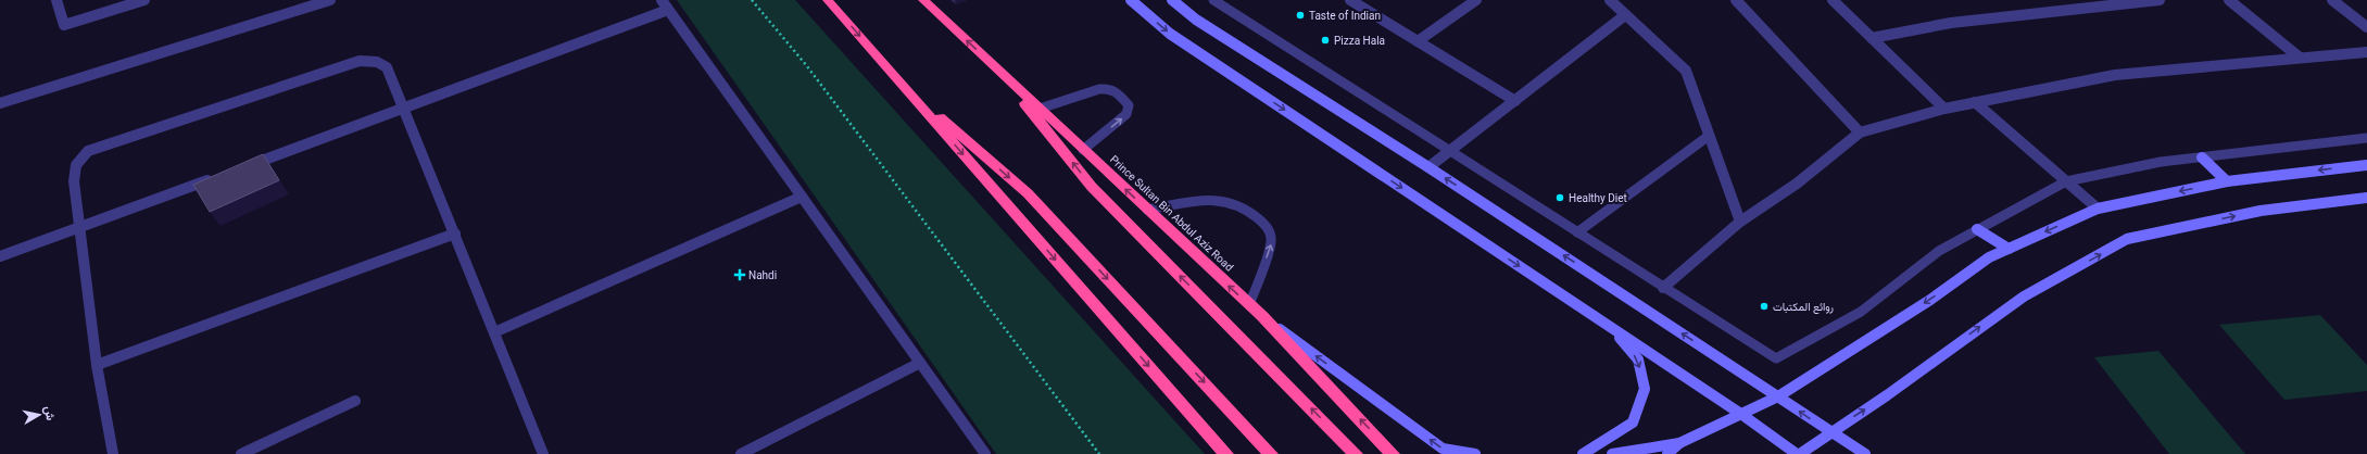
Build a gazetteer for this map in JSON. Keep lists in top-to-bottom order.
{
  "streets": {
    "highway": ["Prince Sultan Bin Abdul Aziz Road"]
  },
  "places": {
    "other": [
      "Taste of Indian",
      "Pizza Hala",
      "Healthy Diet",
      "روائع المكتبات"
    ],
    "health": ["Nahdi"]
  },
  "north": "right"
}
